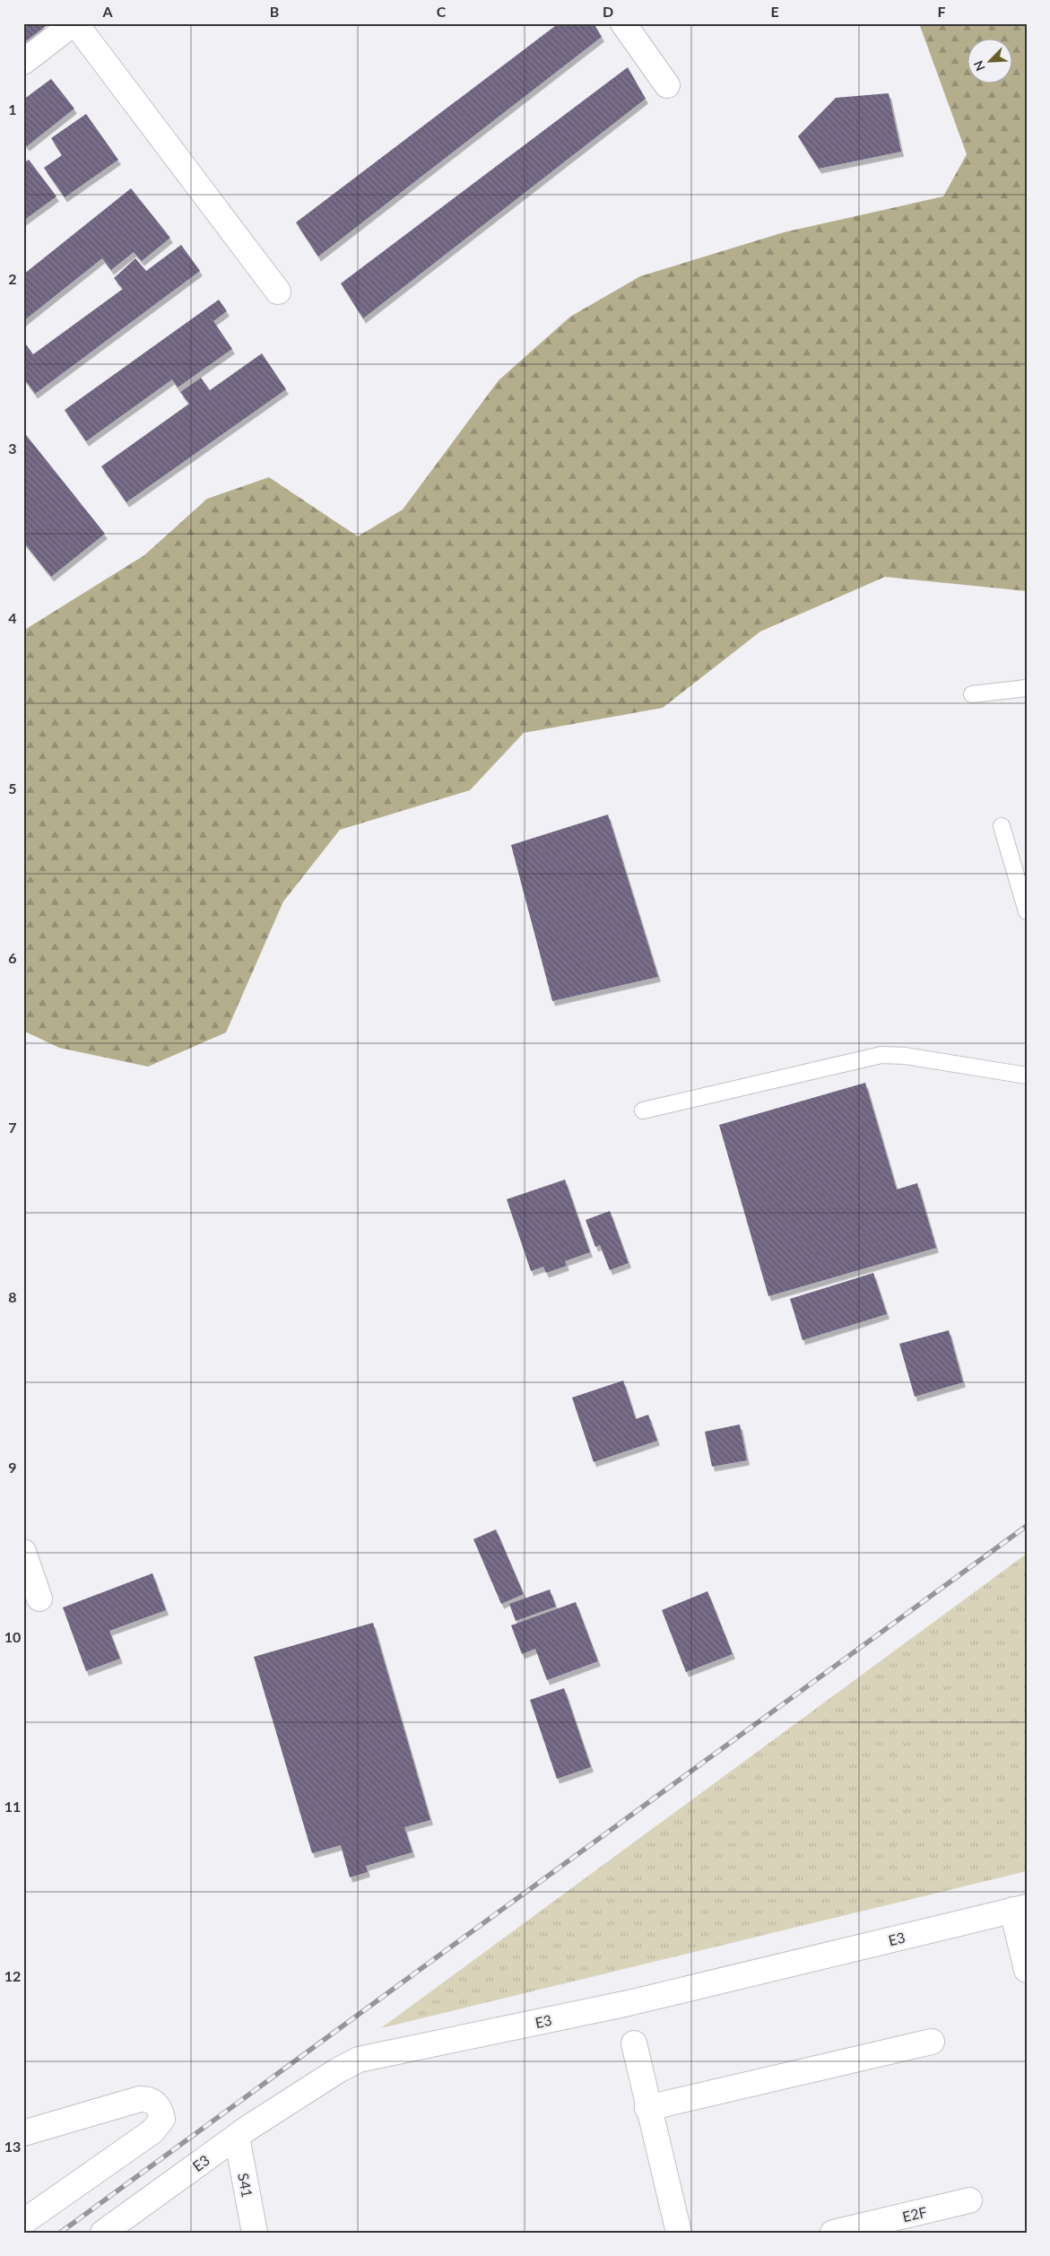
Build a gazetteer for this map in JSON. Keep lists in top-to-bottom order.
{
  "streets": {
    "street": ["E3", "S41", "E2F"]
  },
  "crossings": [
    ["E3", "S41"]
  ],
  "north": "bottom left",
  "grid": {
    "columns": [
      "A",
      "B",
      "C",
      "D",
      "E",
      "F"
    ],
    "rows": [
      "1",
      "2",
      "3",
      "4",
      "5",
      "6",
      "7",
      "8",
      "9",
      "10",
      "11",
      "12",
      "13"
    ]
  }
}
